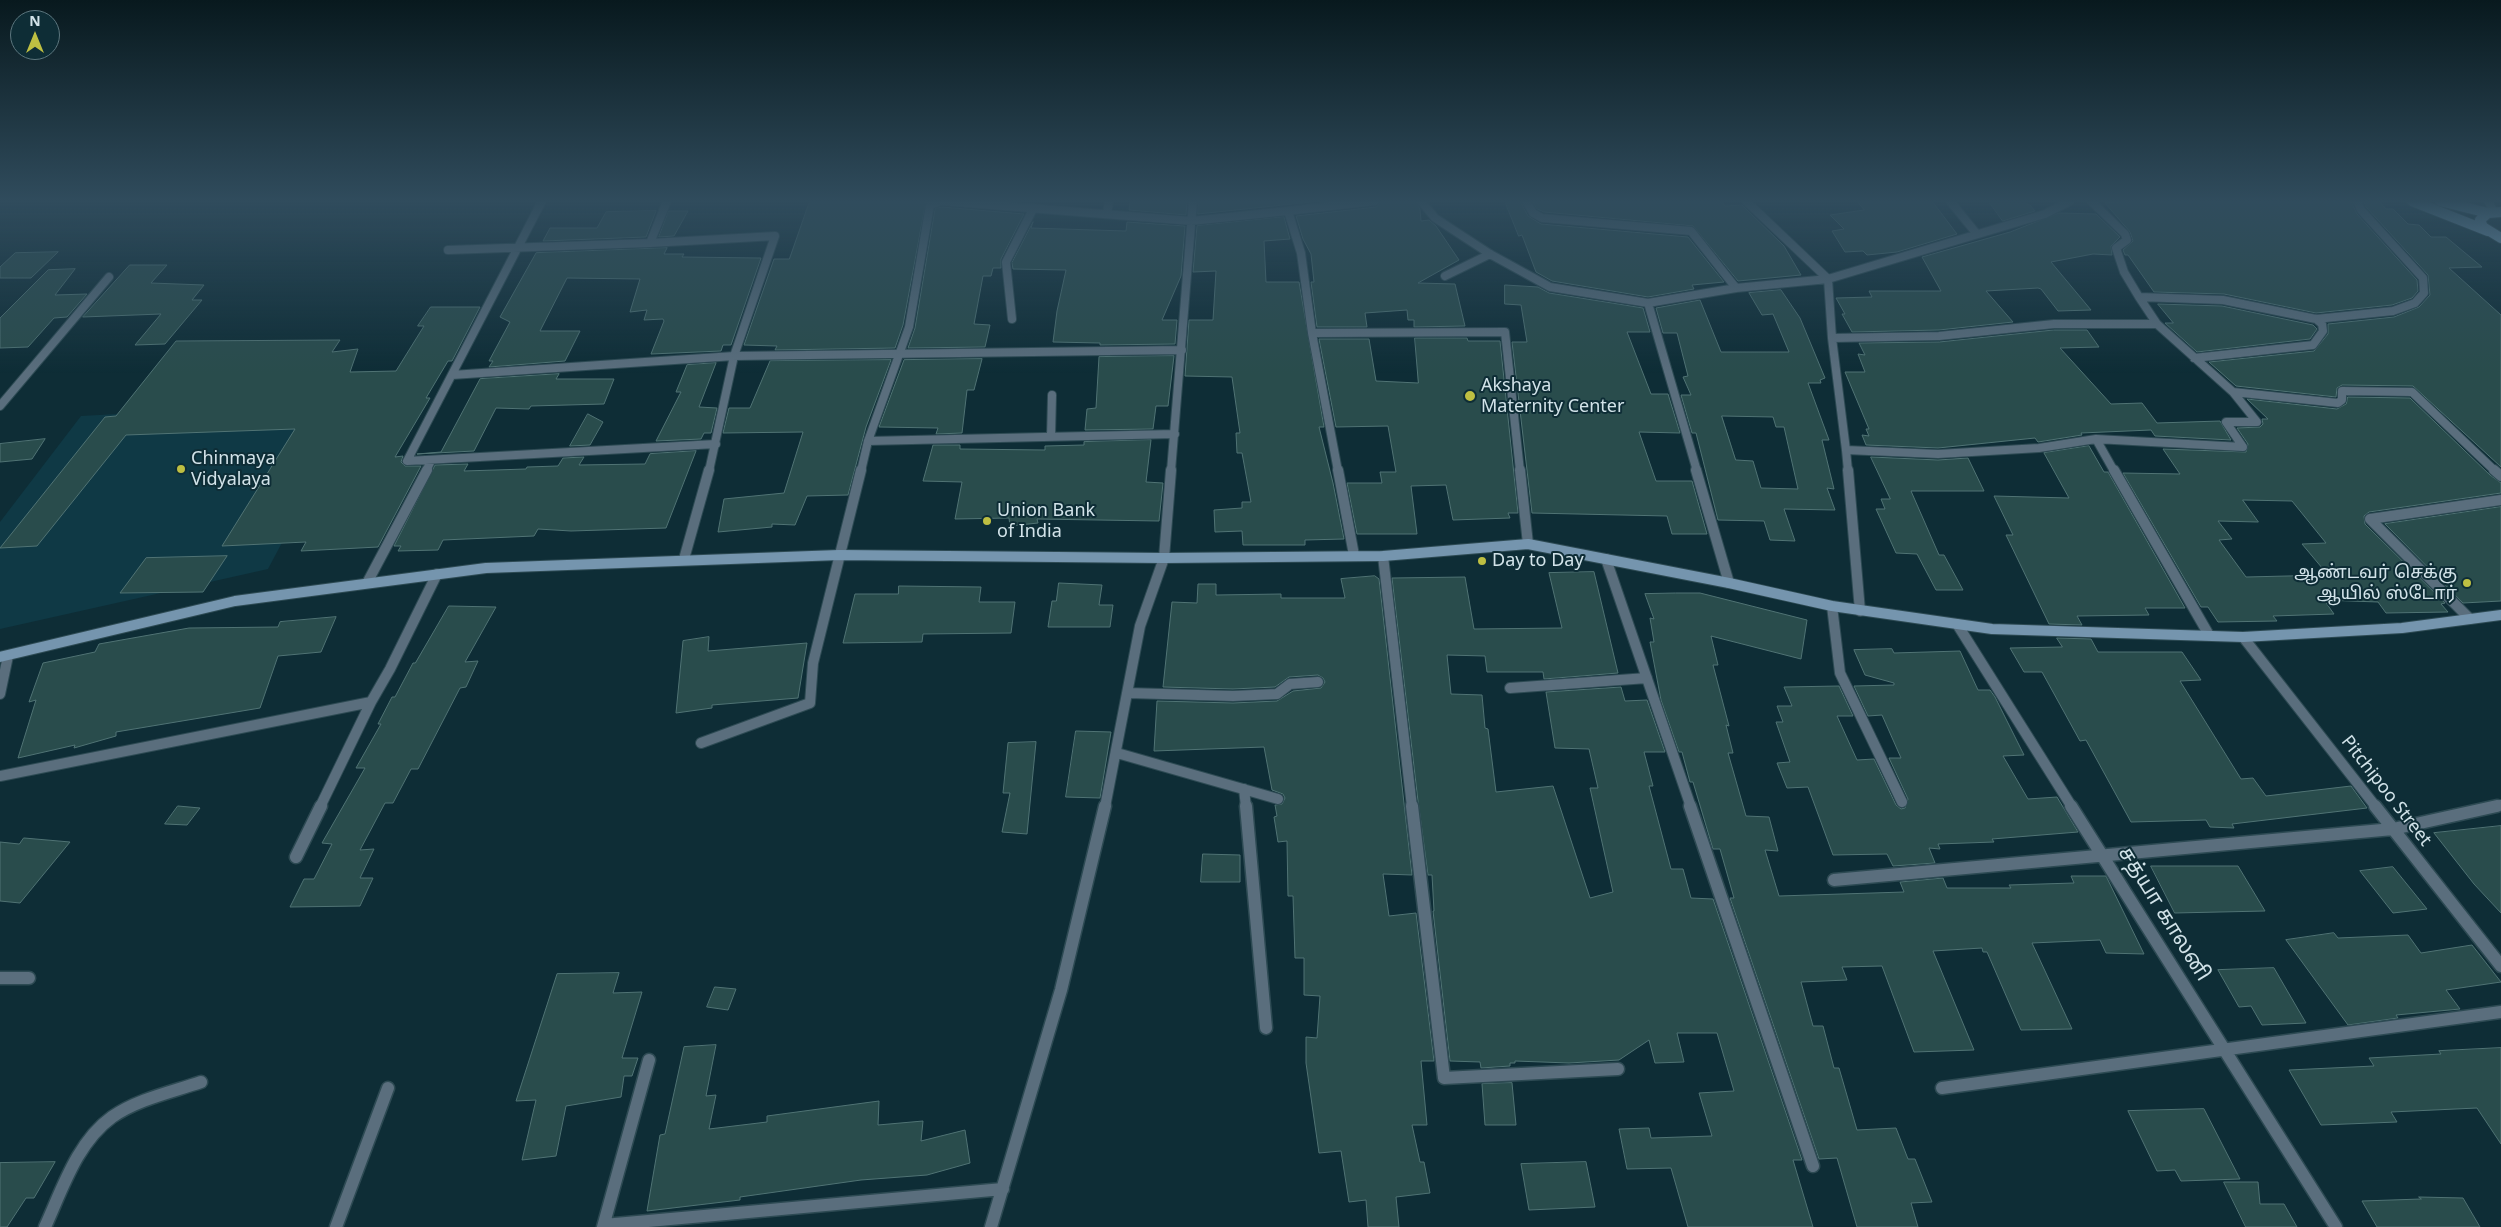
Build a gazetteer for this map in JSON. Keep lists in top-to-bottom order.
{
  "streets": {
    "street": ["Pitchipoo Street", "சத்யா காலனி"]
  },
  "places": [
    "Akshaya Maternity Center",
    "Chinmaya Vidyalaya",
    "Union Bank of India",
    "Day to Day",
    "ஆண்டவர் செக்கு ஆயில் ஸ்டோர்"
  ],
  "north": "top"
}
